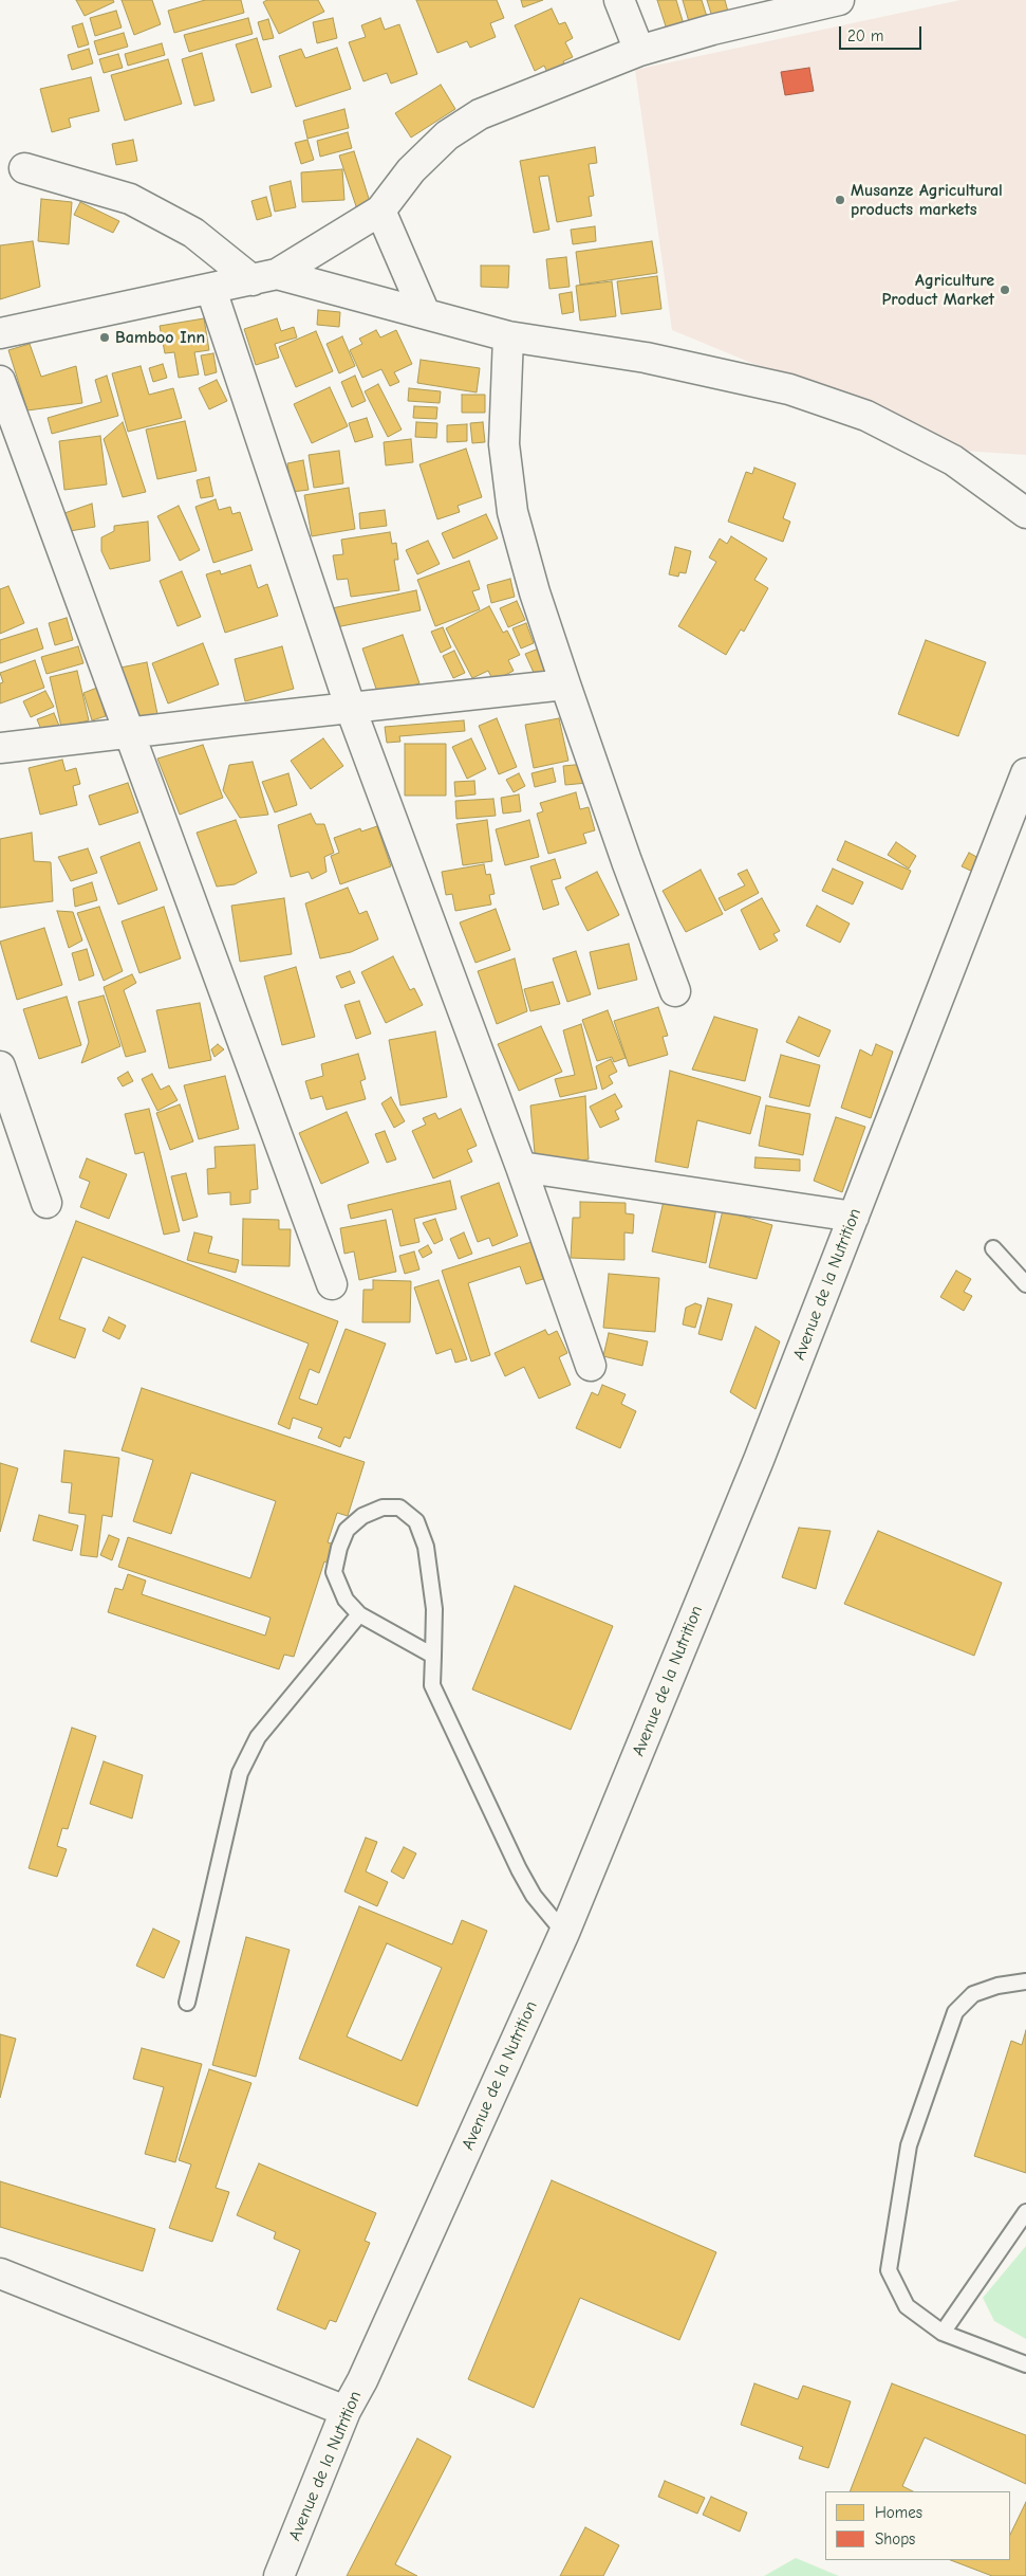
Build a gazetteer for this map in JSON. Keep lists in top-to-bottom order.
{
  "streets": {
    "street": ["Avenue de la Nutrition"]
  },
  "places": ["Musanze Agricultural products markets", "Agriculture Product Market", "Bamboo Inn"],
  "legend": ["Homes", "Shops"],
  "scale_bar": "20 m"
}
